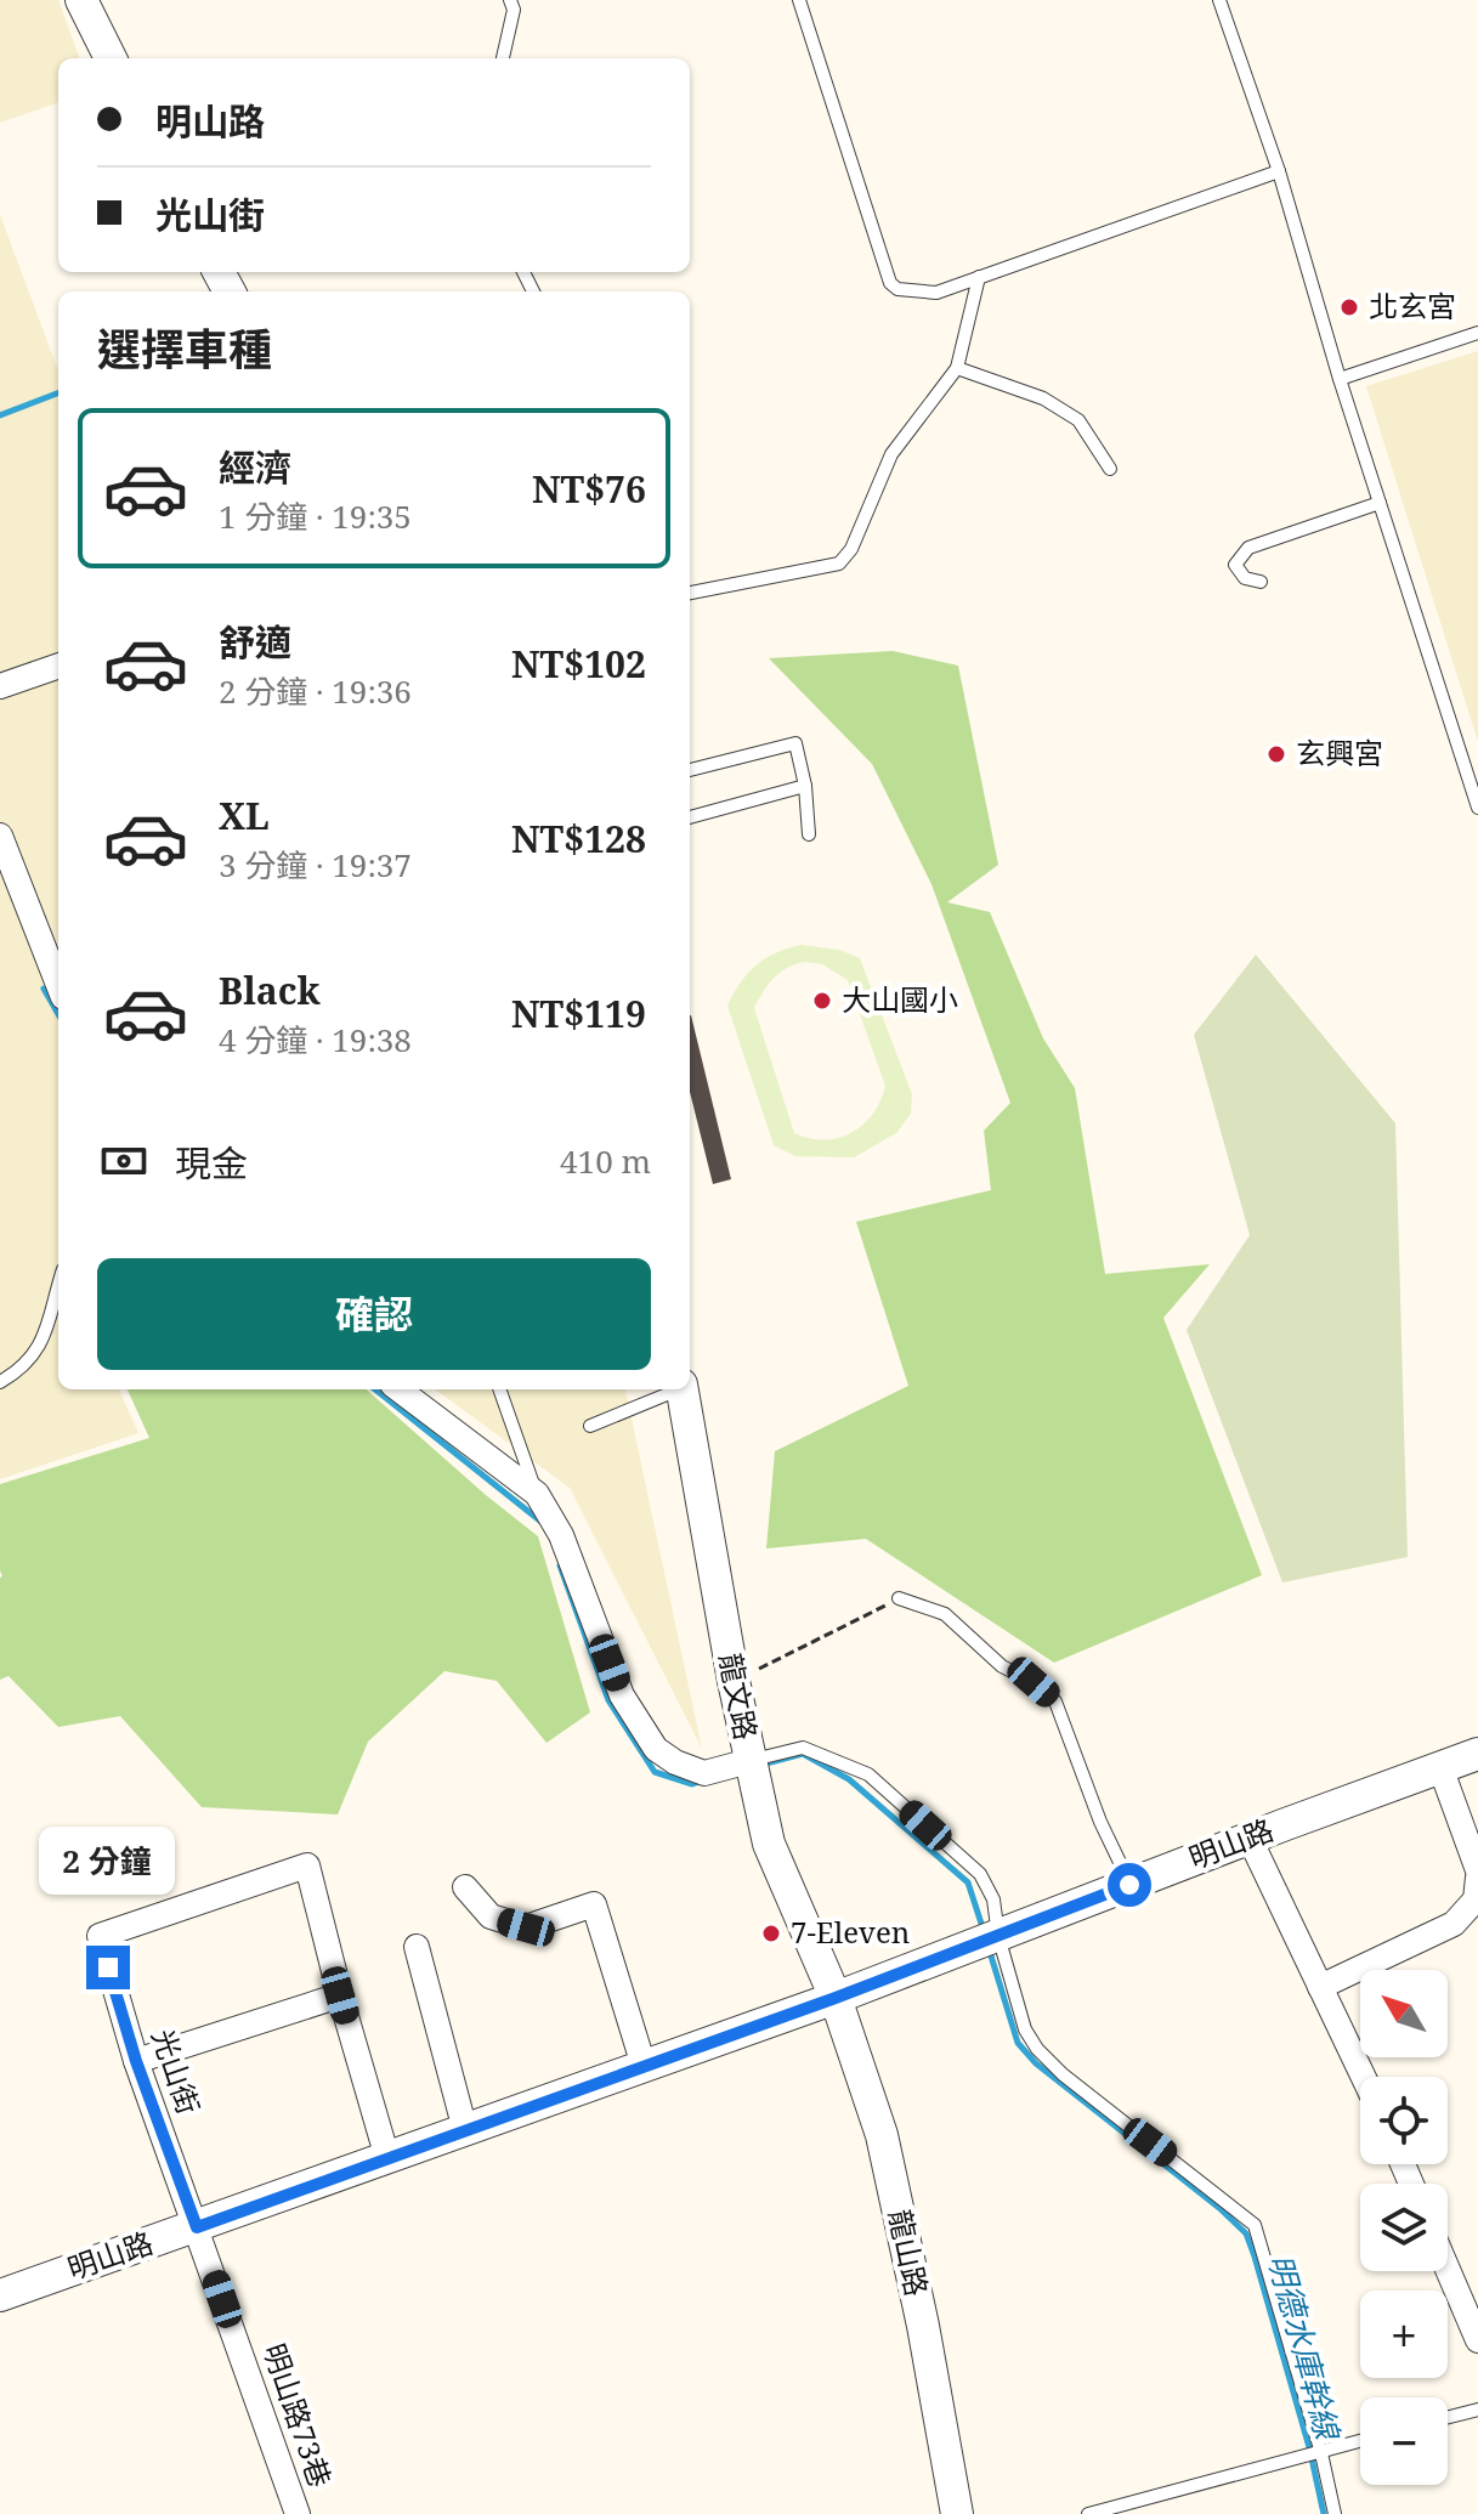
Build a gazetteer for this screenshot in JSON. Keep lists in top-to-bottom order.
{
  "streets": {
    "street": [
      "龍文路",
      "明山路",
      "光山街",
      "龍山路",
      "明山路73巷"
    ]
  },
  "crossings": [
    ["龍文路", "明山路"],
    ["龍文路", "龍山路"],
    ["明山路", "光山街"],
    ["明山路", "龍山路"],
    ["明山路", "明山路73巷"],
    ["光山街", "明山路73巷"]
  ],
  "water": ["明德水庫幹線"],
  "places": [
    "北玄宮",
    "玄興宮",
    "大山國小",
    "7-Eleven"
  ],
  "north": "top left",
  "page": {
    "banner": ["明山路", "光山街"],
    "heading": "選擇車種",
    "list": [
      {
        "name": "經濟",
        "note": "1 分鐘 · 19:35",
        "value": "NT$76"
      },
      {
        "name": "舒適",
        "note": "2 分鐘 · 19:36",
        "value": "NT$102"
      },
      {
        "name": "XL",
        "note": "3 分鐘 · 19:37",
        "value": "NT$128"
      },
      {
        "name": "Black",
        "note": "4 分鐘 · 19:38",
        "value": "NT$119"
      }
    ],
    "pay": ["現金", "410 m"],
    "buttons": "確認",
    "bubble": "2 分鐘",
    "map_buttons": ["+", "−"]
  }
}
